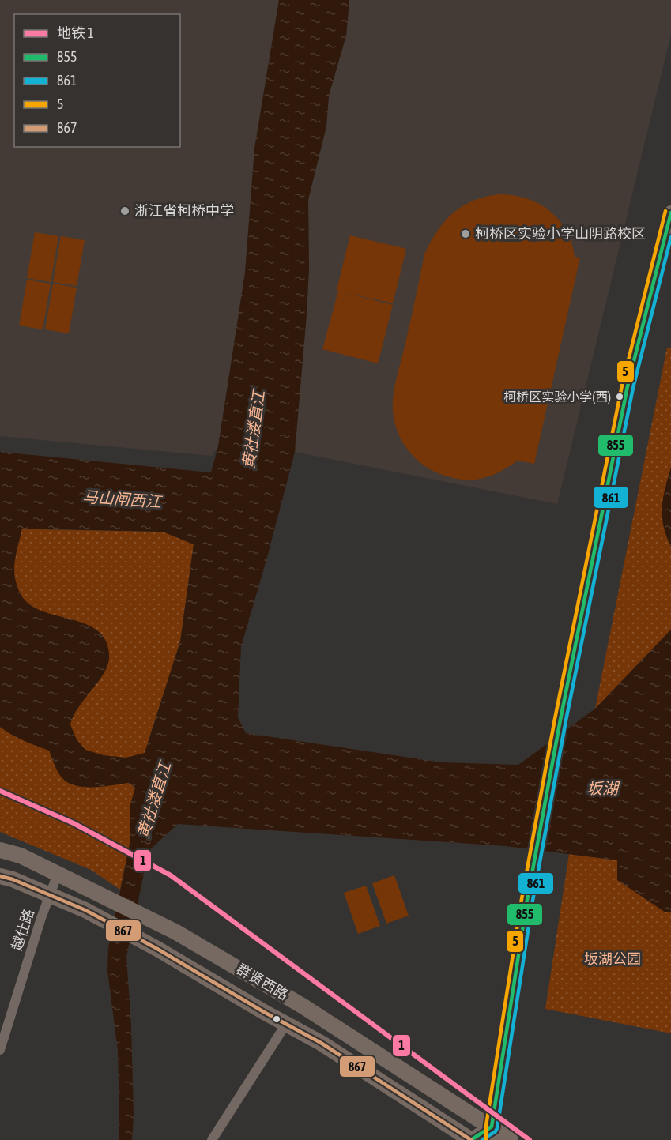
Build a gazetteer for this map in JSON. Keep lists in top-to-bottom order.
{
  "streets": {
    "main road": ["群贤西路"],
    "street": ["越仕路"]
  },
  "crossings": [
    ["越仕路", "群贤西路"]
  ],
  "water": ["黄社溇直江", "马山闸西江", "坂湖"],
  "parks": ["坂湖公园"],
  "places": ["浙江省柯桥中学", "柯桥区实验小学山阴路校区", "柯桥区实验小学(西)"],
  "lines": [
    "transit line 5",
    "transit line 855",
    "transit line 861",
    "metro line 1",
    "transit line 867"
  ],
  "legend": [
    "地铁 1",
    "855",
    "861",
    "5",
    "867"
  ]
}
